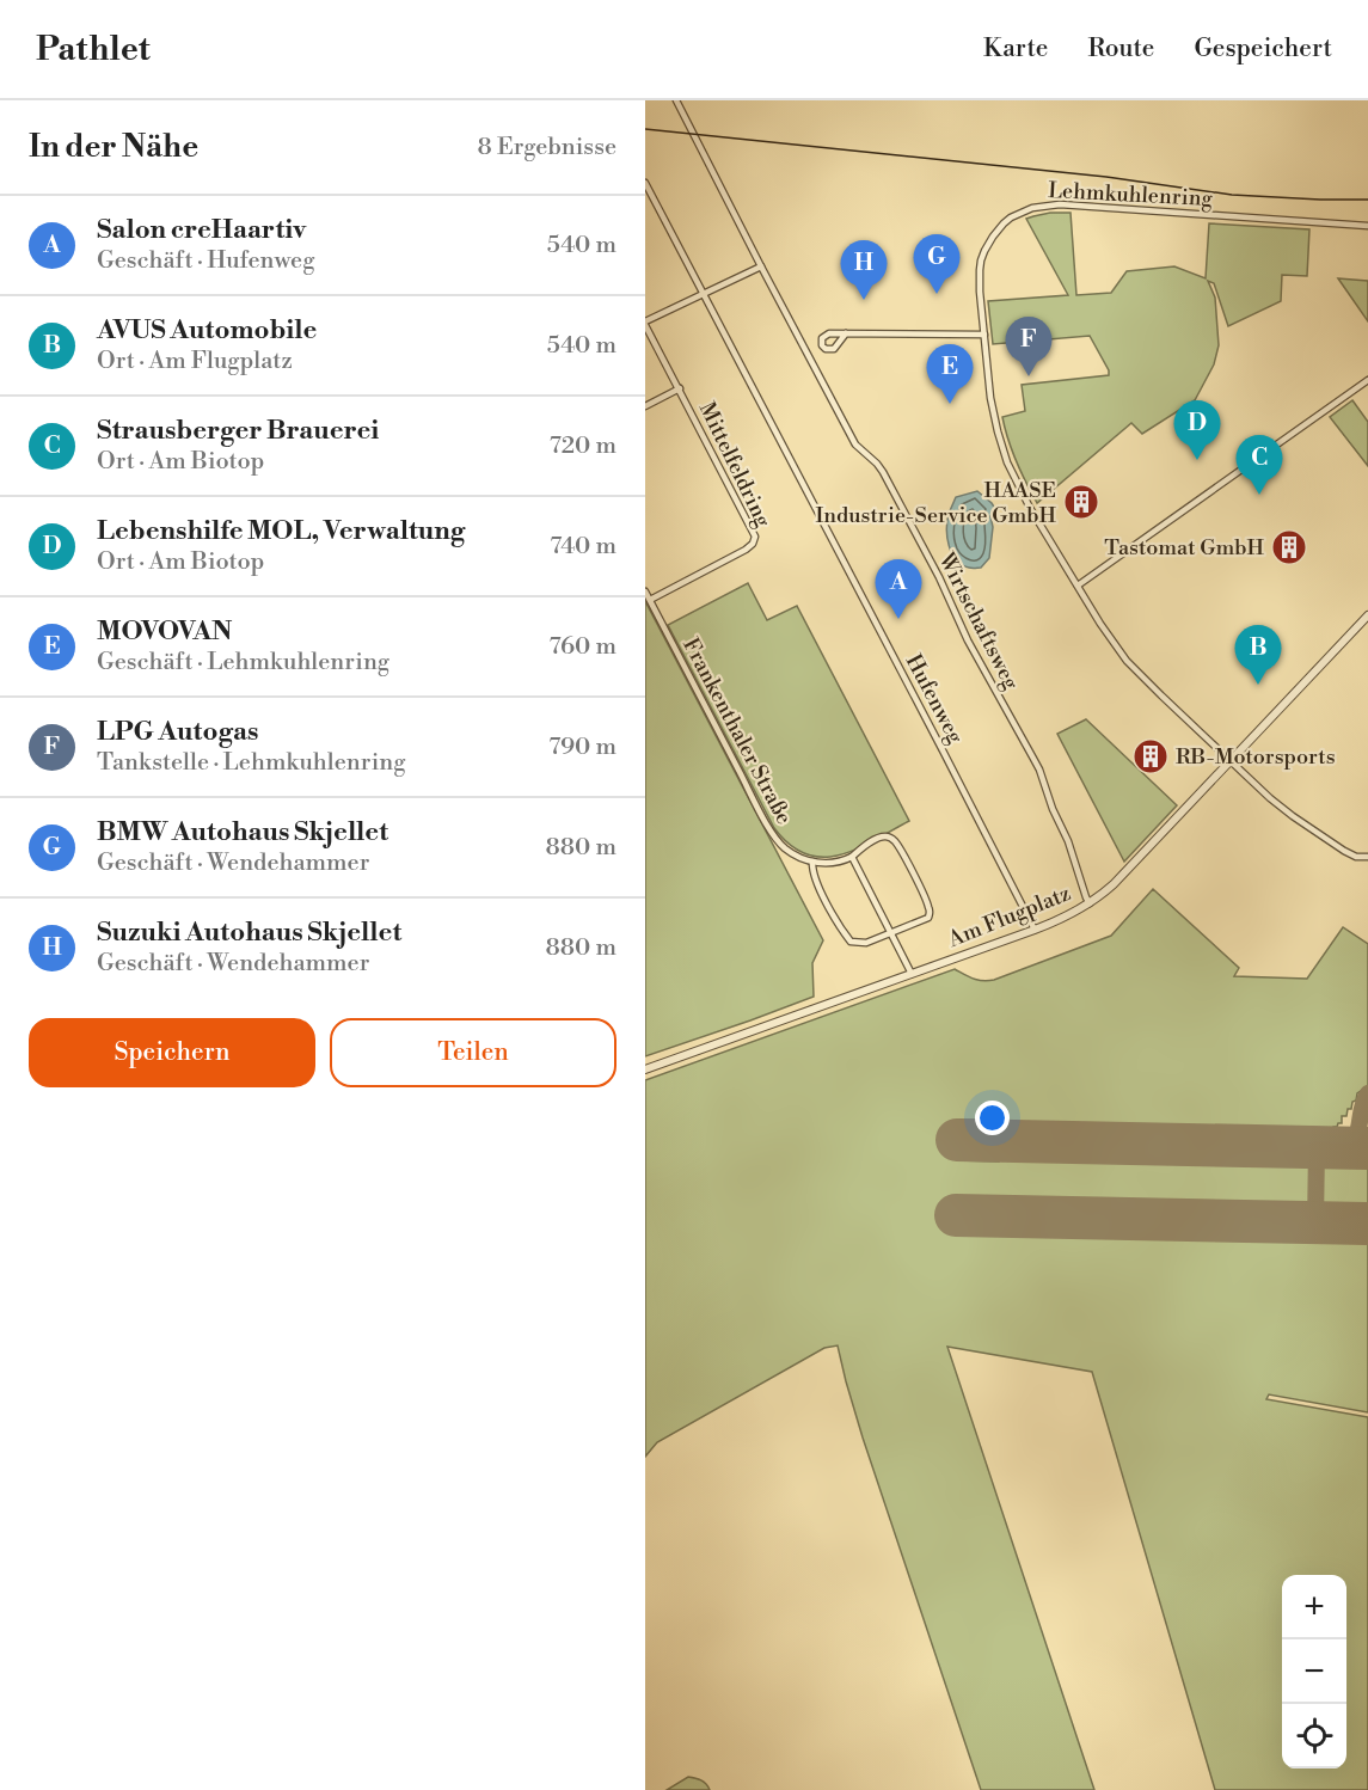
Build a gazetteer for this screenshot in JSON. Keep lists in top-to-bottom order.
{
  "streets": {
    "street": [
      "Lehmkuhlenring",
      "Mittelfeldring",
      "Wirtschaftsweg",
      "Hufenweg",
      "Frankenthaler Straße",
      "Am Flugplatz"
    ]
  },
  "crossings": [
    ["Lehmkuhlenring", "Am Flugplatz"],
    ["Mittelfeldring", "Hufenweg"],
    ["Mittelfeldring", "Frankenthaler Straße"],
    ["Wirtschaftsweg", "Am Flugplatz"],
    ["Hufenweg", "Am Flugplatz"]
  ],
  "places": {
    "building": ["HAASE Industrie-Service GmbH", "Tastomat GmbH", "RB-Motorsports"]
  },
  "page": {
    "header": "Pathlet",
    "nav": ["Karte", "Route", "Gespeichert"],
    "heading": ["In der Nähe", "8 Ergebnisse"],
    "list": [
      {
        "mark": "A",
        "name": "Salon creHaartiv",
        "note": "Geschäft · Hufenweg",
        "value": "540 m"
      },
      {
        "mark": "B",
        "name": "AVUS Automobile",
        "note": "Ort · Am Flugplatz",
        "value": "540 m"
      },
      {
        "mark": "C",
        "name": "Strausberger Brauerei",
        "note": "Ort · Am Biotop",
        "value": "720 m"
      },
      {
        "mark": "D",
        "name": "Lebenshilfe MOL, Verwaltung",
        "note": "Ort · Am Biotop",
        "value": "740 m"
      },
      {
        "mark": "E",
        "name": "MOVOVAN",
        "note": "Geschäft · Lehmkuhlenring",
        "value": "760 m"
      },
      {
        "mark": "F",
        "name": "LPG Autogas",
        "note": "Tankstelle · Lehmkuhlenring",
        "value": "790 m"
      },
      {
        "mark": "G",
        "name": "BMW Autohaus Skjellet",
        "note": "Geschäft · Wendehammer",
        "value": "880 m"
      },
      {
        "mark": "H",
        "name": "Suzuki Autohaus Skjellet",
        "note": "Geschäft · Wendehammer",
        "value": "880 m"
      }
    ],
    "pins": [
      "G",
      "H",
      "F",
      "E",
      "D",
      "C",
      "A",
      "B"
    ],
    "buttons": ["Speichern", "Teilen"],
    "map_buttons": ["+", "−"]
  }
}
